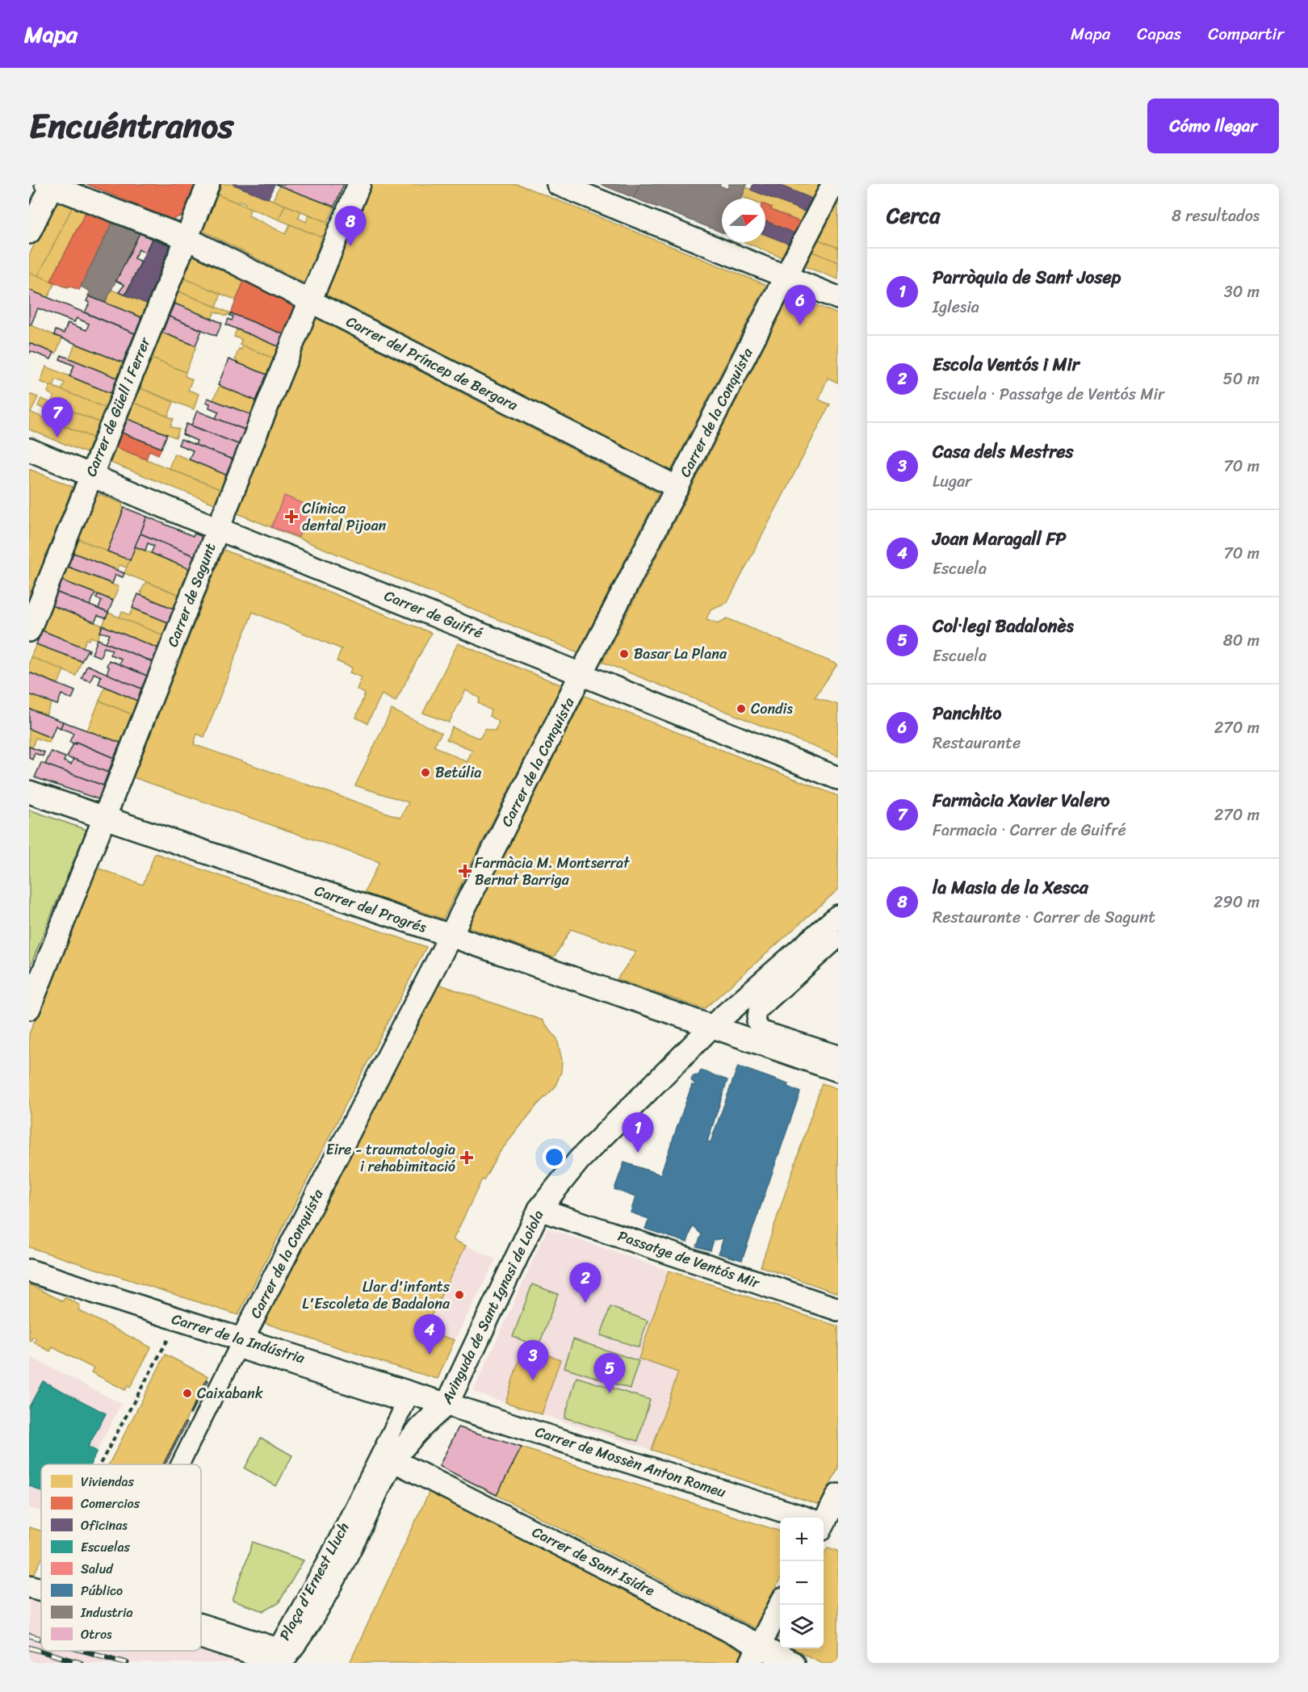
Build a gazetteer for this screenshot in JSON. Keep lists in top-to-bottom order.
{
  "streets": {
    "street": [
      "Carrer del Príncep de Bergara",
      "Carrer de Güell i Ferrer",
      "Carrer de la Conquista",
      "Carrer de Sagunt",
      "Carrer de Guifré",
      "Carrer del Progrés",
      "Passatge de Ventós Mir",
      "Avinguda de Sant Ignasi de Loiola",
      "Carrer de la Indústria",
      "Carrer de Mossèn Anton Romeu",
      "Carrer de Sant Isidre",
      "Plaça d'Ernest Lluch"
    ]
  },
  "crossings": [
    ["Carrer del Príncep de Bergara", "Carrer de Güell i Ferrer"],
    ["Carrer del Príncep de Bergara", "Carrer de la Conquista"],
    ["Carrer del Príncep de Bergara", "Carrer de Sagunt"],
    ["Carrer de Güell i Ferrer", "Carrer de Guifré"],
    ["Carrer de la Conquista", "Carrer de Guifré"],
    ["Carrer de la Conquista", "Carrer del Progrés"],
    ["Carrer de la Conquista", "Carrer de la Indústria"],
    ["Carrer de la Conquista", "Plaça d'Ernest Lluch"],
    ["Carrer de Sagunt", "Carrer de Guifré"],
    ["Carrer de Sagunt", "Carrer del Progrés"],
    ["Carrer del Progrés", "Avinguda de Sant Ignasi de Loiola"],
    ["Passatge de Ventós Mir", "Avinguda de Sant Ignasi de Loiola"],
    ["Avinguda de Sant Ignasi de Loiola", "Carrer de la Indústria"],
    ["Avinguda de Sant Ignasi de Loiola", "Carrer de Mossèn Anton Romeu"],
    ["Avinguda de Sant Ignasi de Loiola", "Carrer de Sant Isidre"],
    ["Carrer de la Indústria", "Carrer de Mossèn Anton Romeu"],
    ["Carrer de la Indústria", "Plaça d'Ernest Lluch"]
  ],
  "places": {
    "health": ["Clínica dental Pijoan", "Farmàcia M. Montserrat Bernat Barriga", "Eire - traumatologia i rehabimitació"],
    "other": [
      "Basar La Plana",
      "Condis",
      "Betúlia",
      "Llar d'infants L'Escoleta de Badalona",
      "Caixabank"
    ]
  },
  "legend": [
    "Viviendas",
    "Comercios",
    "Oficinas",
    "Escuelas",
    "Salud",
    "Público",
    "Industria",
    "Otros"
  ],
  "north": "right",
  "page": {
    "header": "Mapa",
    "nav": ["Mapa", "Capas", "Compartir"],
    "title": "Encuéntranos",
    "buttons": "Cómo llegar",
    "heading": ["Cerca", "8 resultados"],
    "pins": [
      "8",
      "6",
      "7",
      "1",
      "2",
      "4",
      "3",
      "5"
    ],
    "list": [
      {
        "mark": "1",
        "name": "Parròquia de Sant Josep",
        "note": "Iglesia",
        "value": "30 m"
      },
      {
        "mark": "2",
        "name": "Escola Ventós i Mir",
        "note": "Escuela · Passatge de Ventós Mir",
        "value": "50 m"
      },
      {
        "mark": "3",
        "name": "Casa dels Mestres",
        "note": "Lugar",
        "value": "70 m"
      },
      {
        "mark": "4",
        "name": "Joan Maragall FP",
        "note": "Escuela",
        "value": "70 m"
      },
      {
        "mark": "5",
        "name": "Col·legi Badalonès",
        "note": "Escuela",
        "value": "80 m"
      },
      {
        "mark": "6",
        "name": "Panchito",
        "note": "Restaurante",
        "value": "270 m"
      },
      {
        "mark": "7",
        "name": "Farmàcia Xavier Valero",
        "note": "Farmacia · Carrer de Guifré",
        "value": "270 m"
      },
      {
        "mark": "8",
        "name": "la Masia de la Xesca",
        "note": "Restaurante · Carrer de Sagunt",
        "value": "290 m"
      }
    ],
    "map_buttons": ["+", "−"]
  }
}
